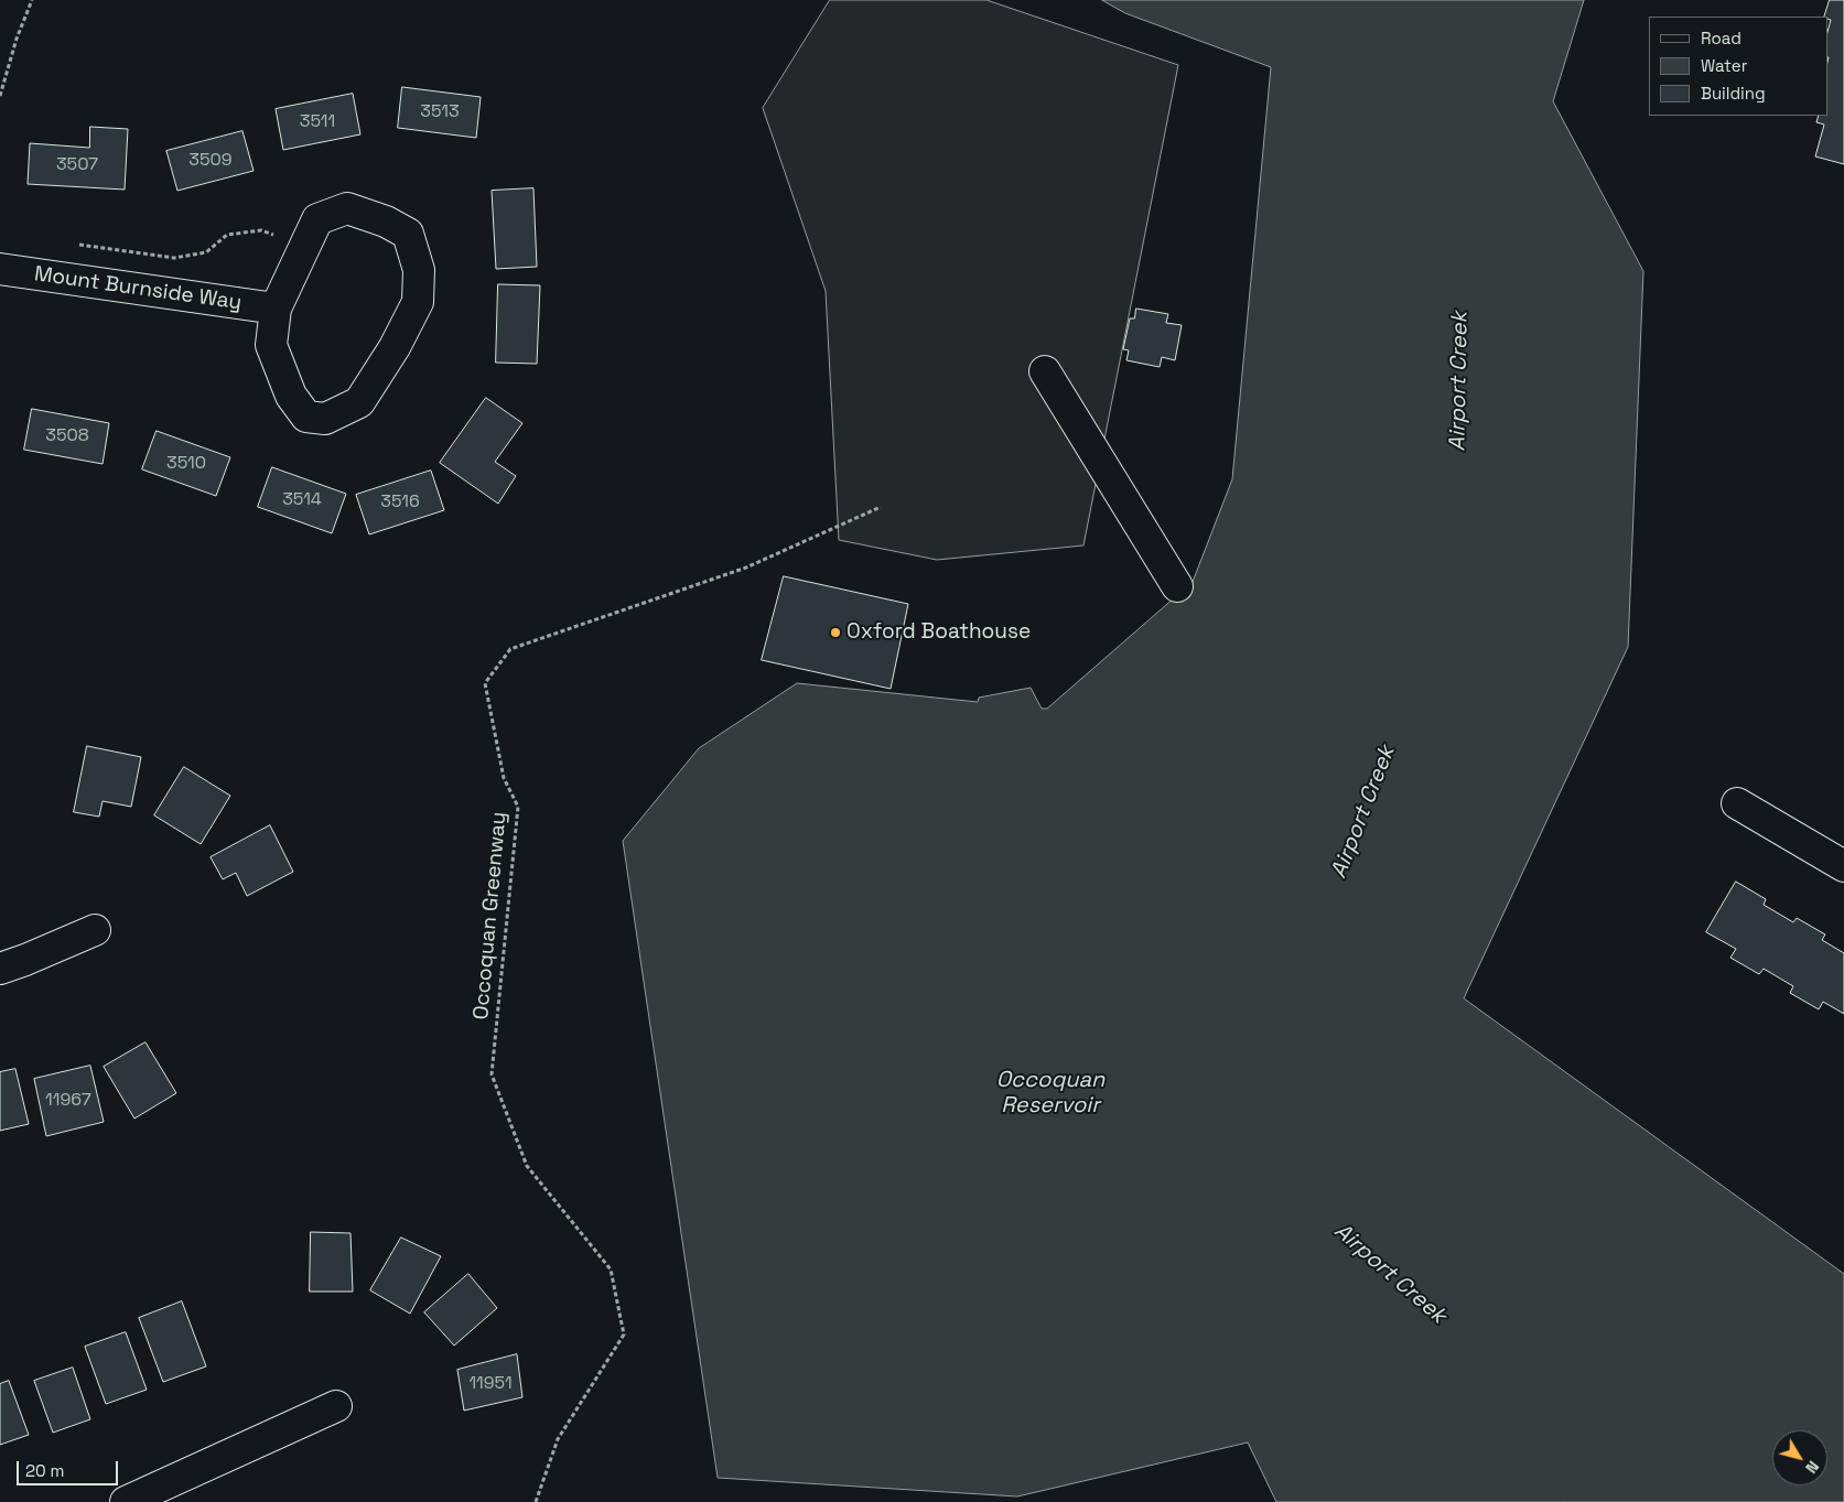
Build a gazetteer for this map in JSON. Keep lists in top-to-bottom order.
{
  "streets": {
    "street": ["Mount Burnside Way"],
    "path": ["Occoquan Greenway"]
  },
  "water": ["Airport Creek", "Occoquan Reservoir"],
  "places": ["Oxford Boathouse"],
  "house_numbers": [
    "3513",
    "3511",
    "3509",
    "3507",
    "3508",
    "3510",
    "3514",
    "3516",
    "11967",
    "11951"
  ],
  "legend": ["Road", "Water", "Building"],
  "scale_bar": "20 m",
  "north": "bottom right"
}
